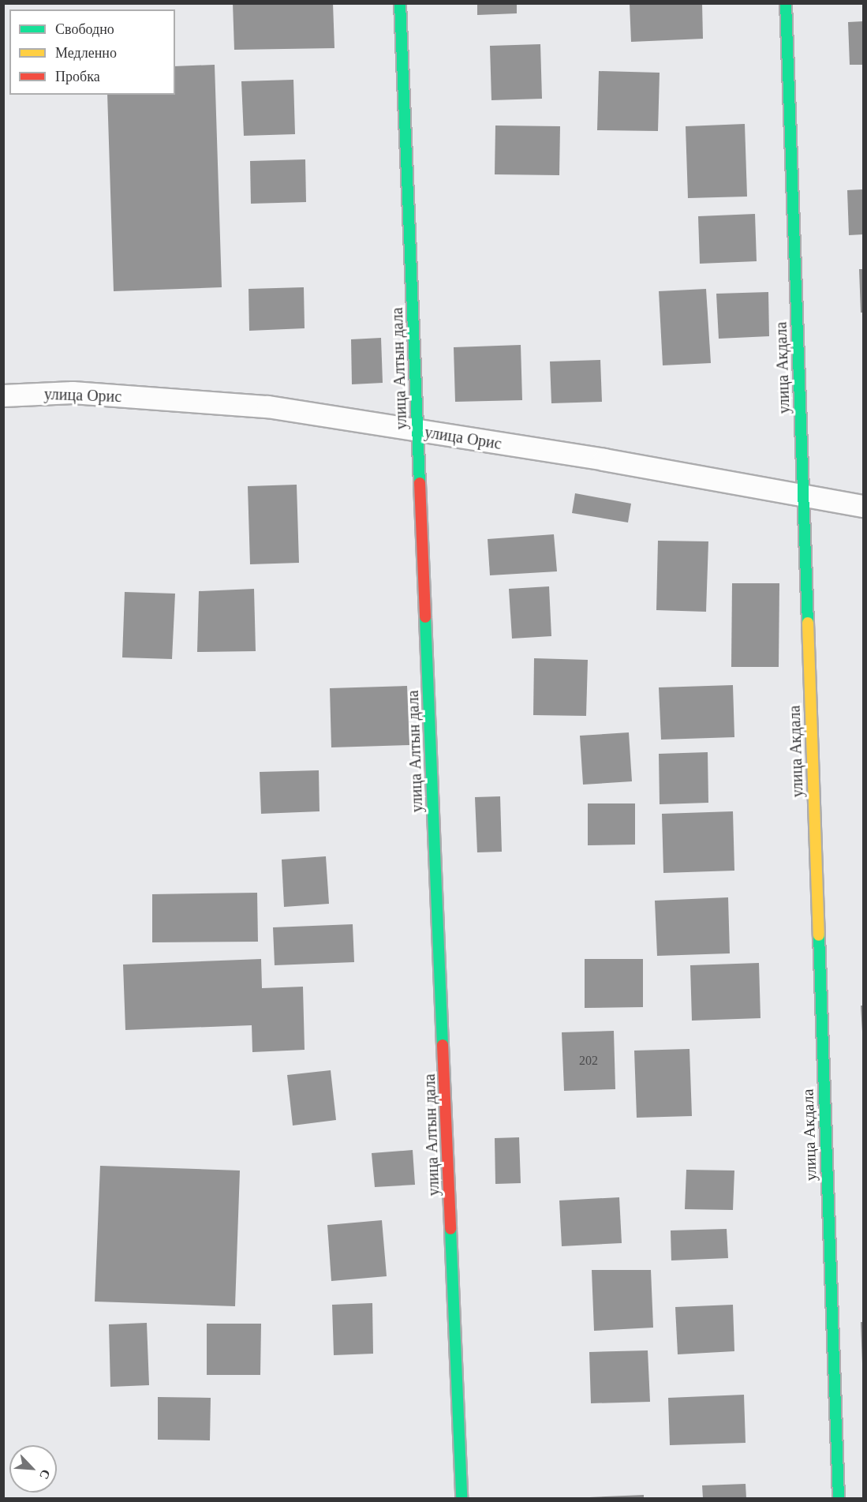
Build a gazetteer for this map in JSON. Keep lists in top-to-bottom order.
{
  "streets": {
    "street": ["улица Акдала", "улица Алтын дала", "улица Орис"]
  },
  "crossings": [
    ["улица Акдала", "улица Орис"],
    ["улица Алтын дала", "улица Орис"]
  ],
  "house_numbers": ["202"],
  "legend": ["Свободно", "Медленно", "Пробка"],
  "north": "bottom right"
}
